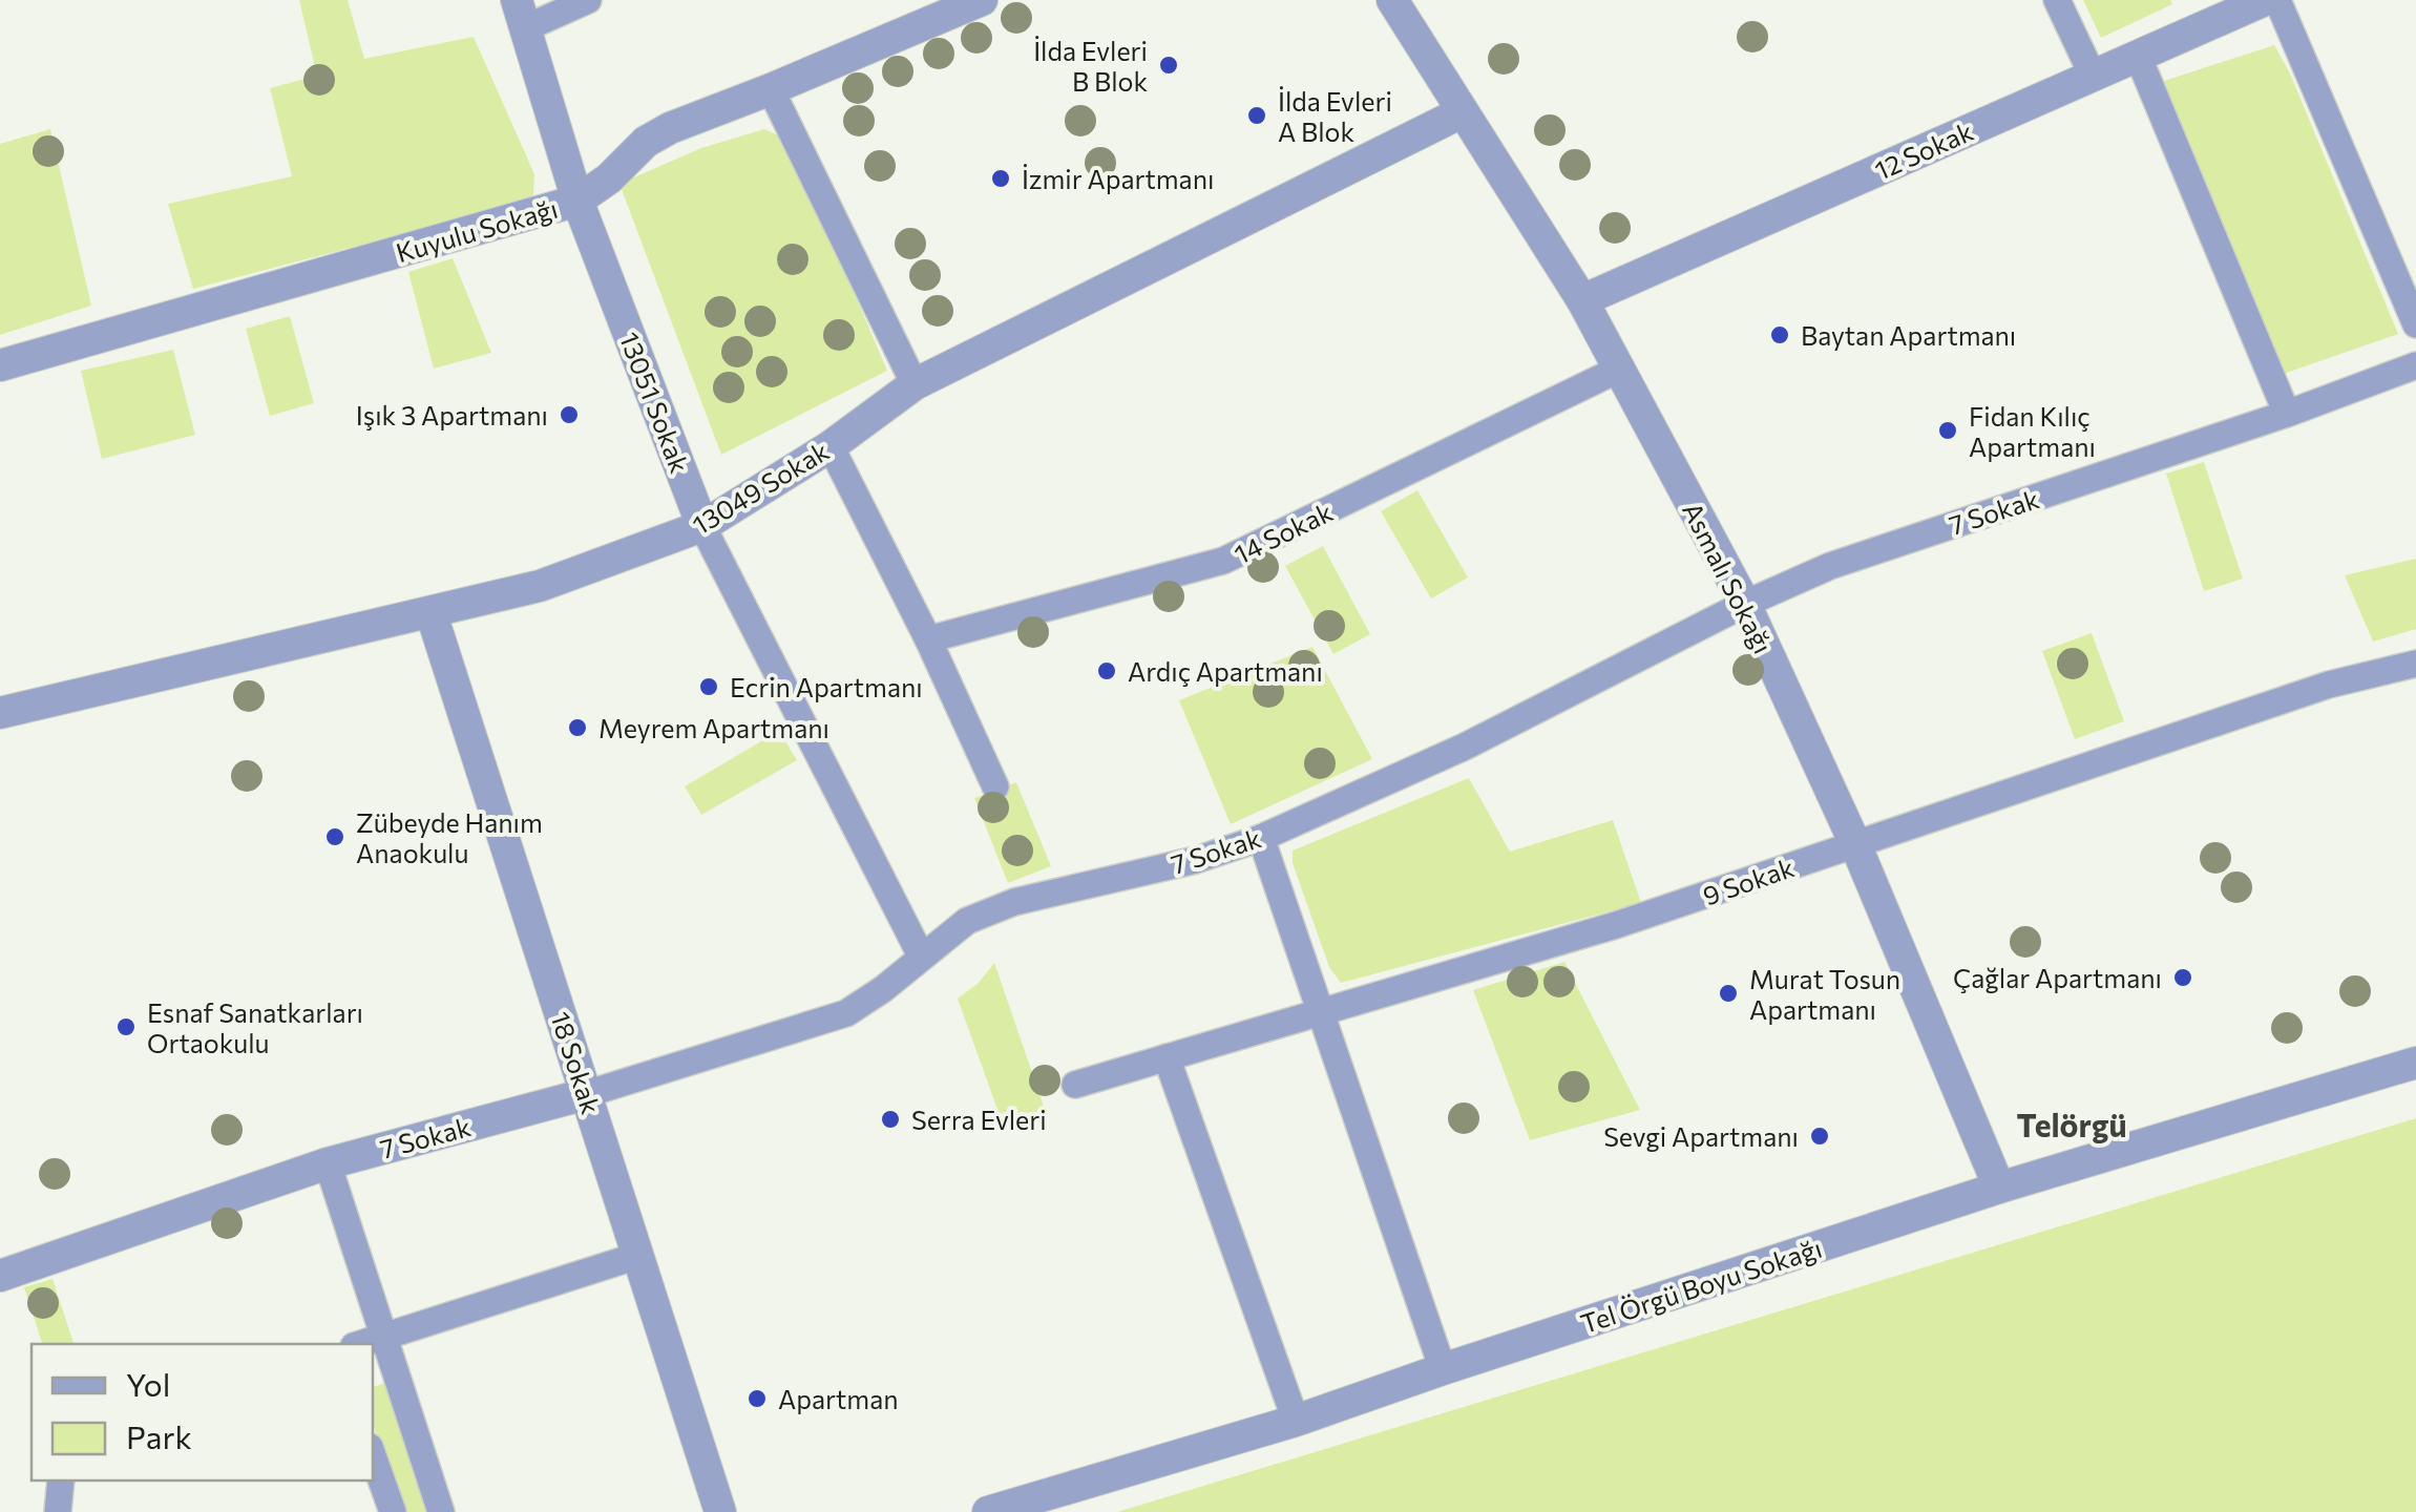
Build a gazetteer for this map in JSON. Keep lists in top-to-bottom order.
{
  "streets": {
    "street": [
      "12 Sokak",
      "Kuyulu Sokağı",
      "13051 Sokak",
      "13049 Sokak",
      "7 Sokak",
      "Asmalı Sokağı",
      "18 Sokak",
      "Tel Örgü Boyu Sokağı"
    ],
    "lane": ["14 Sokak", "9 Sokak"]
  },
  "crossings": [
    ["12 Sokak", "Asmalı Sokağı"],
    ["Kuyulu Sokağı", "13051 Sokak"],
    ["13051 Sokak", "13049 Sokak"],
    ["13051 Sokak", "7 Sokak"],
    ["13049 Sokak", "Asmalı Sokağı"],
    ["13049 Sokak", "18 Sokak"],
    ["7 Sokak", "Asmalı Sokağı"],
    ["7 Sokak", "18 Sokak"],
    ["14 Sokak", "Asmalı Sokağı"],
    ["Asmalı Sokağı", "9 Sokak"],
    ["Asmalı Sokağı", "Tel Örgü Boyu Sokağı"]
  ],
  "districts": ["Telörgü"],
  "places": [
    "İlda Evleri B Blok",
    "İlda Evleri A Blok",
    "İzmir Apartmanı",
    "Baytan Apartmanı",
    "Işık 3 Apartmanı",
    "Fidan Kılıç Apartmanı",
    "Ardıç Apartmanı",
    "Ecrin Apartmanı",
    "Meyrem Apartmanı",
    "Zübeyde Hanım Anaokulu",
    "Çağlar Apartmanı",
    "Murat Tosun Apartmanı",
    "Esnaf Sanatkarları Ortaokulu",
    "Serra Evleri",
    "Sevgi Apartmanı",
    "Apartman"
  ],
  "legend": ["Yol", "Park"]
}
